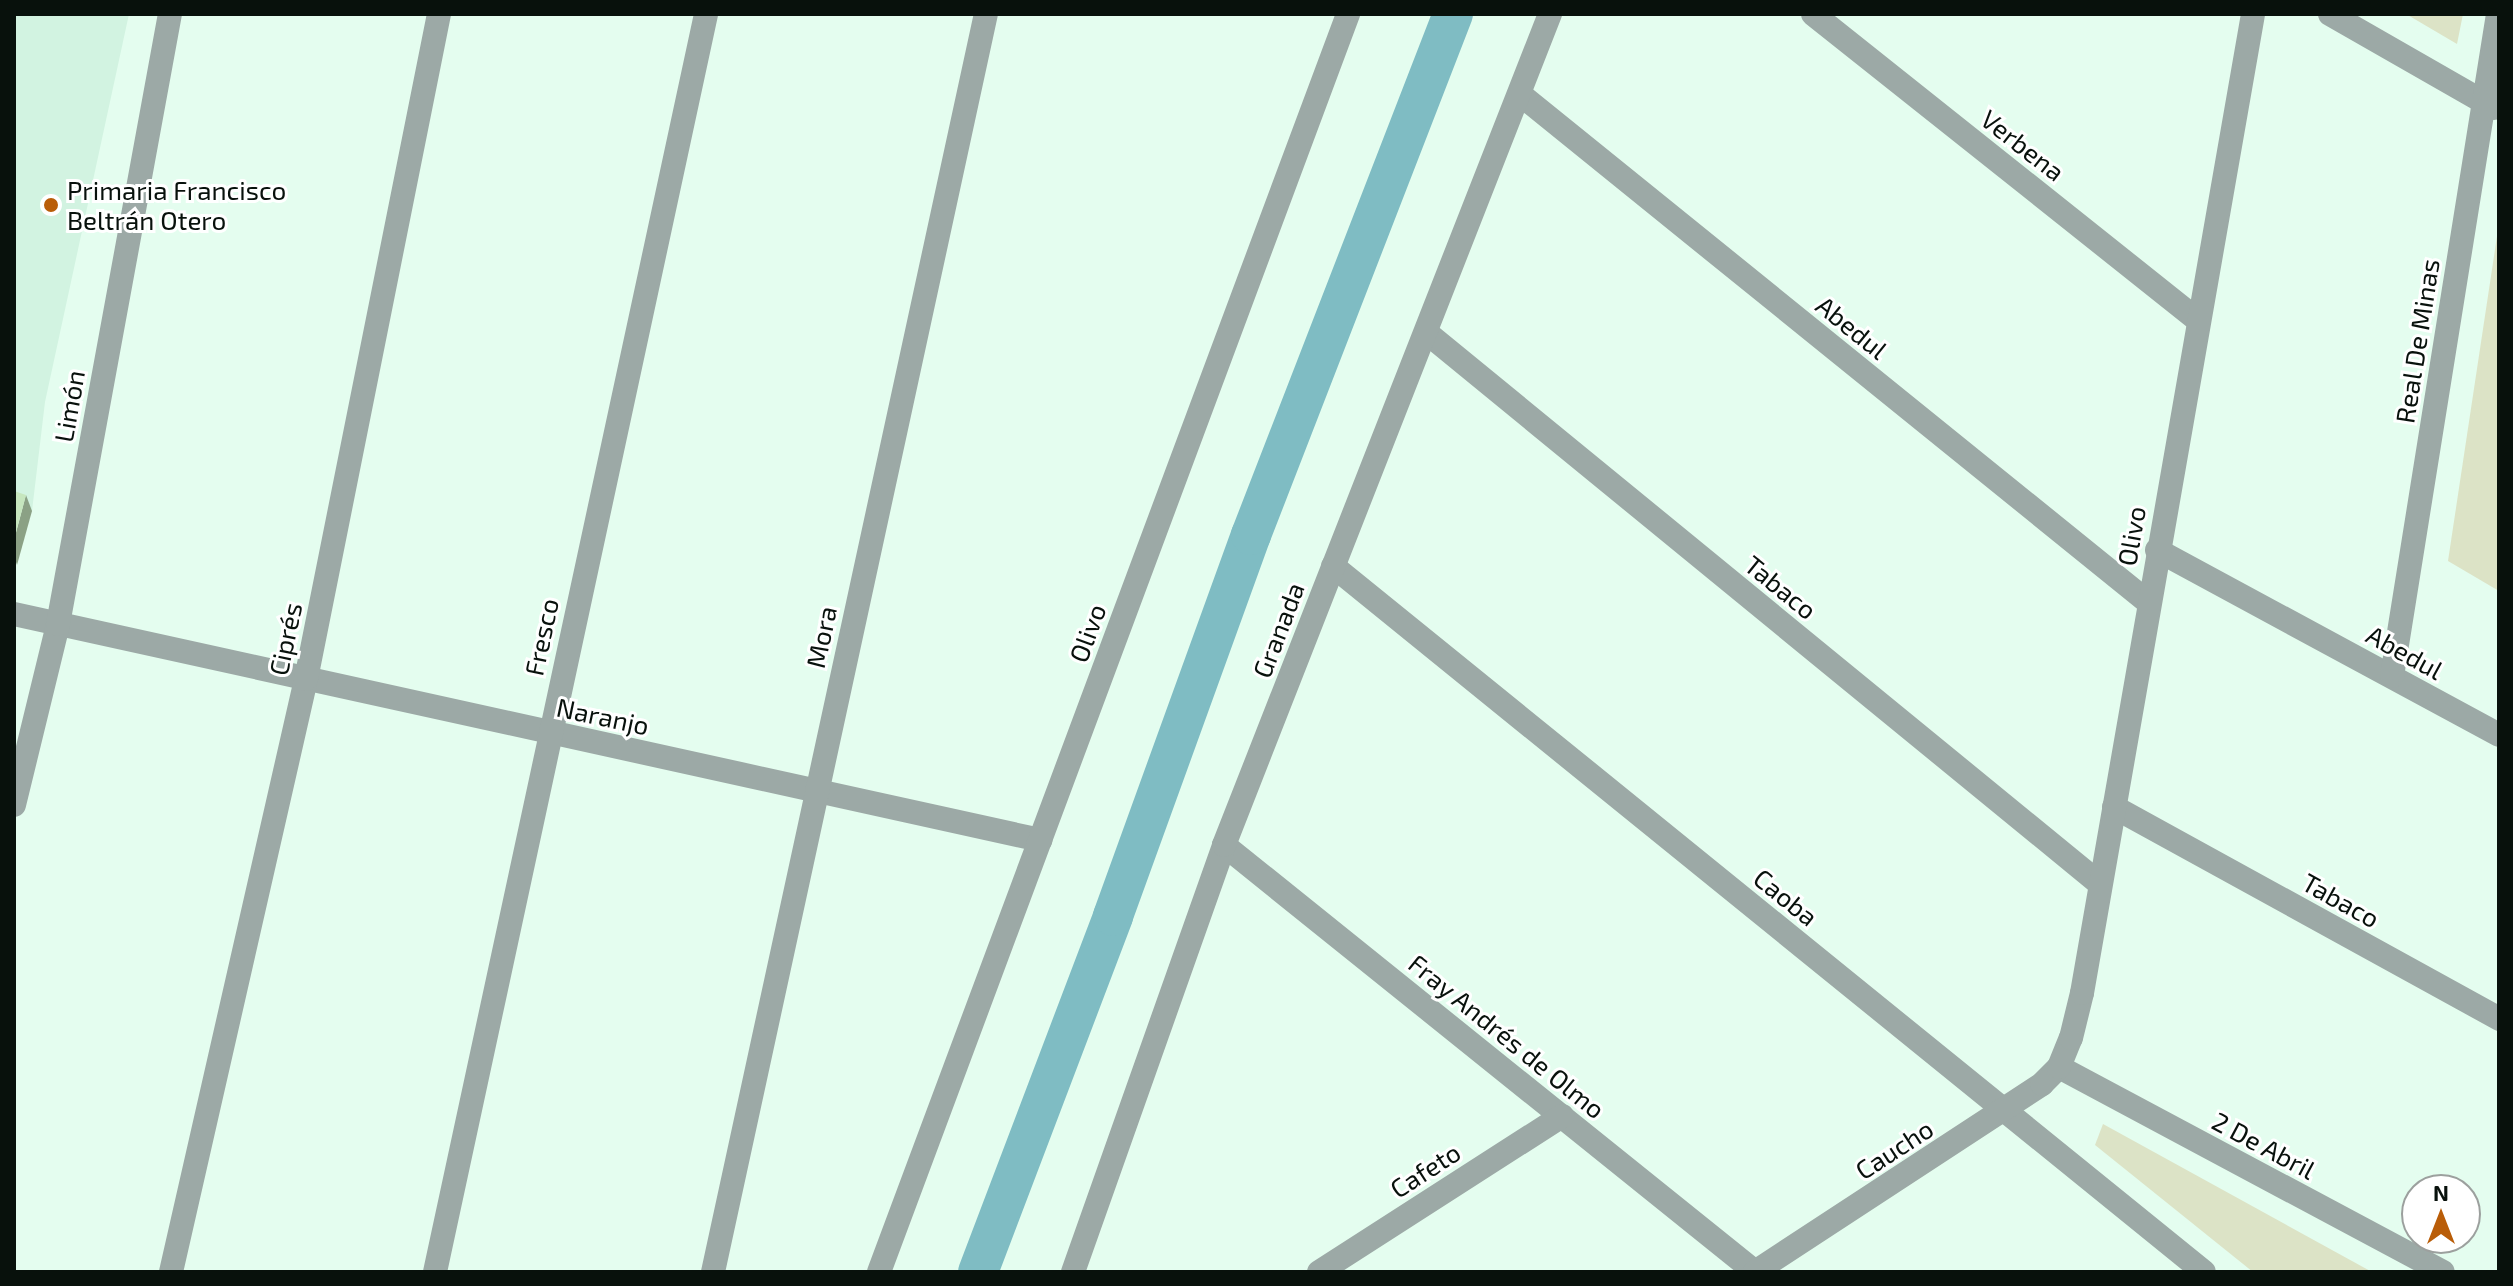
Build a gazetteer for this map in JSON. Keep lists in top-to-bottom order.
{
  "streets": {
    "street": [
      "Verbena",
      "Abedul",
      "Real De Minas",
      "Limón",
      "Olivo",
      "Tabaco",
      "Granada",
      "Fresco",
      "Mora",
      "Ciprés",
      "Naranjo",
      "Caoba",
      "Fray Andrés de Olmo",
      "2 De Abril",
      "Caucho",
      "Cafeto"
    ]
  },
  "crossings": [
    ["Verbena", "Olivo"],
    ["Abedul", "Real De Minas"],
    ["Abedul", "Olivo"],
    ["Abedul", "Granada"],
    ["Limón", "Naranjo"],
    ["Olivo", "Tabaco"],
    ["Olivo", "Naranjo"],
    ["Olivo", "2 De Abril"],
    ["Olivo", "Caucho"],
    ["Tabaco", "Granada"],
    ["Granada", "Caoba"],
    ["Granada", "Fray Andrés de Olmo"],
    ["Fresco", "Naranjo"],
    ["Mora", "Naranjo"],
    ["Ciprés", "Naranjo"],
    ["Caoba", "Caucho"],
    ["Fray Andrés de Olmo", "Caucho"],
    ["Fray Andrés de Olmo", "Cafeto"],
    ["2 De Abril", "Caucho"]
  ],
  "places": ["Primaria Francisco Beltrán Otero"],
  "north": "top"
}
